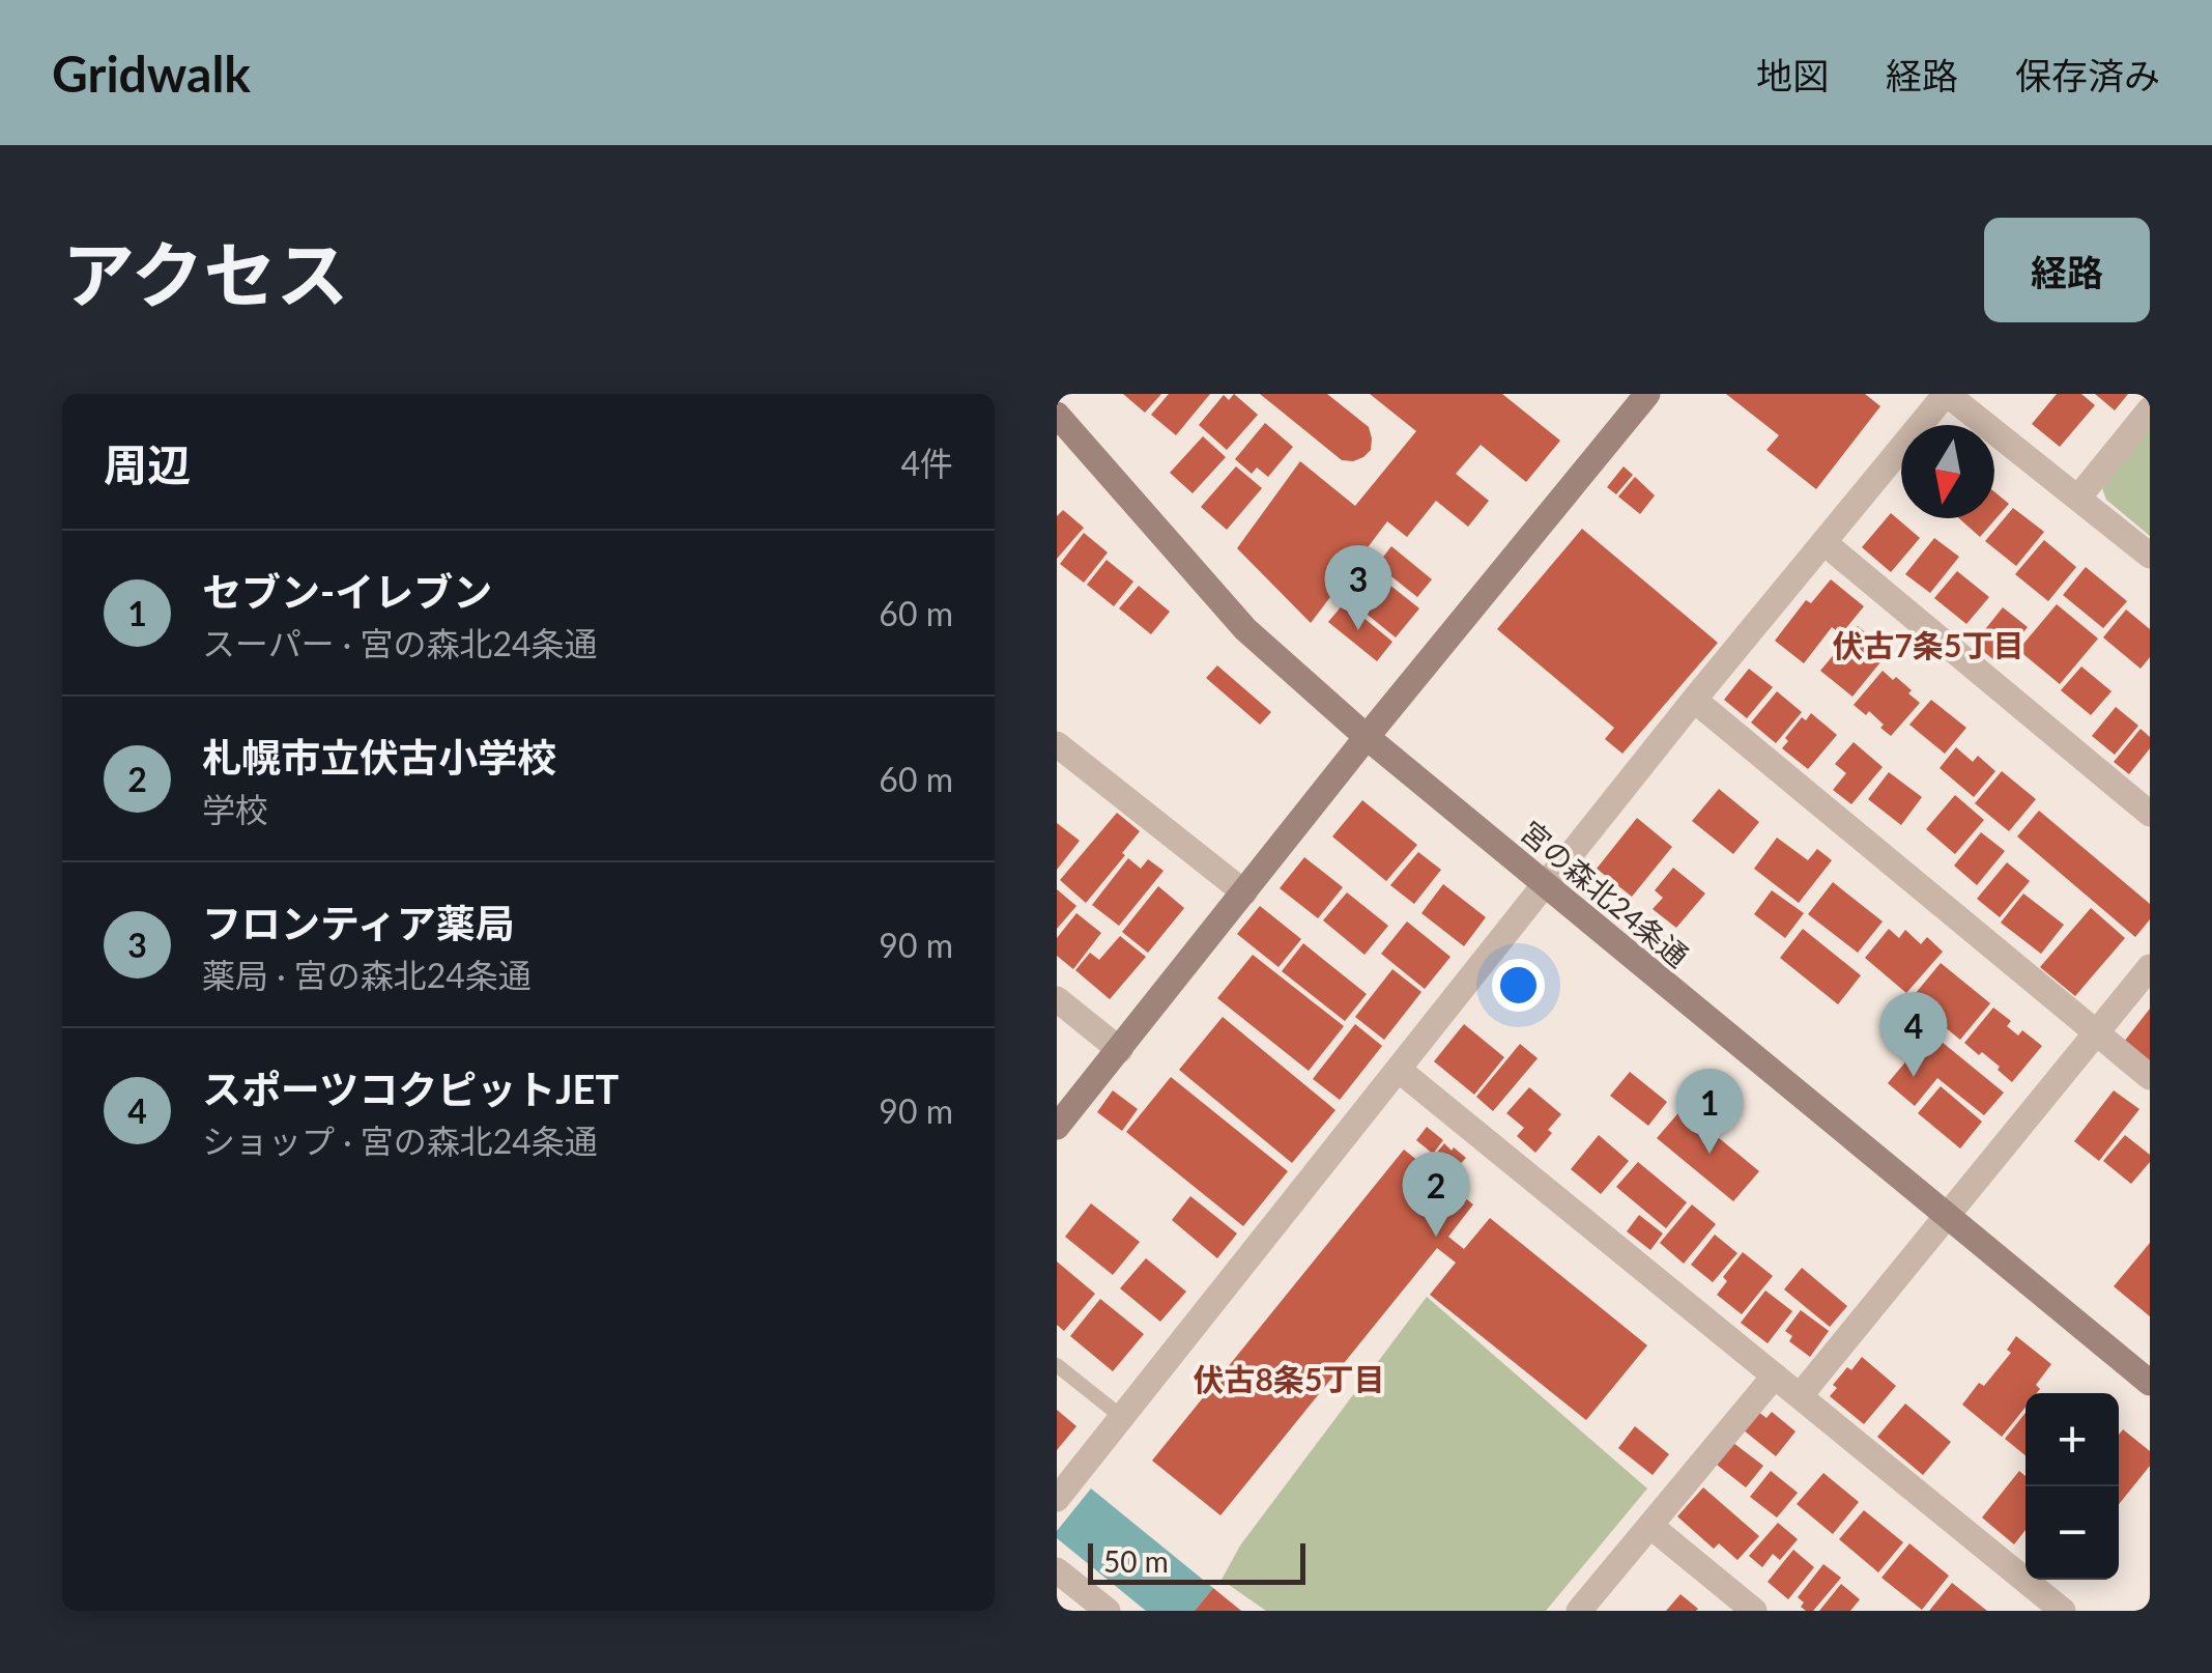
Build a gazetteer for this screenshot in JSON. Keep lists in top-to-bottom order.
{
  "streets": {
    "street": ["宮の森北24条通"]
  },
  "districts": ["伏古7条5丁目", "伏古8条5丁目"],
  "scale_bar": "50 m",
  "north": "bottom",
  "page": {
    "header": "Gridwalk",
    "nav": ["地図", "経路", "保存済み"],
    "title": "アクセス",
    "buttons": "経路",
    "heading": ["周辺", "4件"],
    "list": [
      {
        "mark": "1",
        "name": "セブン-イレブン",
        "note": "スーパー · 宮の森北24条通",
        "value": "60 m"
      },
      {
        "mark": "2",
        "name": "札幌市立伏古小学校",
        "note": "学校",
        "value": "60 m"
      },
      {
        "mark": "3",
        "name": "フロンティア薬局",
        "note": "薬局 · 宮の森北24条通",
        "value": "90 m"
      },
      {
        "mark": "4",
        "name": "スポーツコクピットJET",
        "note": "ショップ · 宮の森北24条通",
        "value": "90 m"
      }
    ],
    "pins": [
      "3",
      "4",
      "1",
      "2"
    ],
    "map_buttons": ["+", "−"],
    "scale": "50 m"
  }
}
